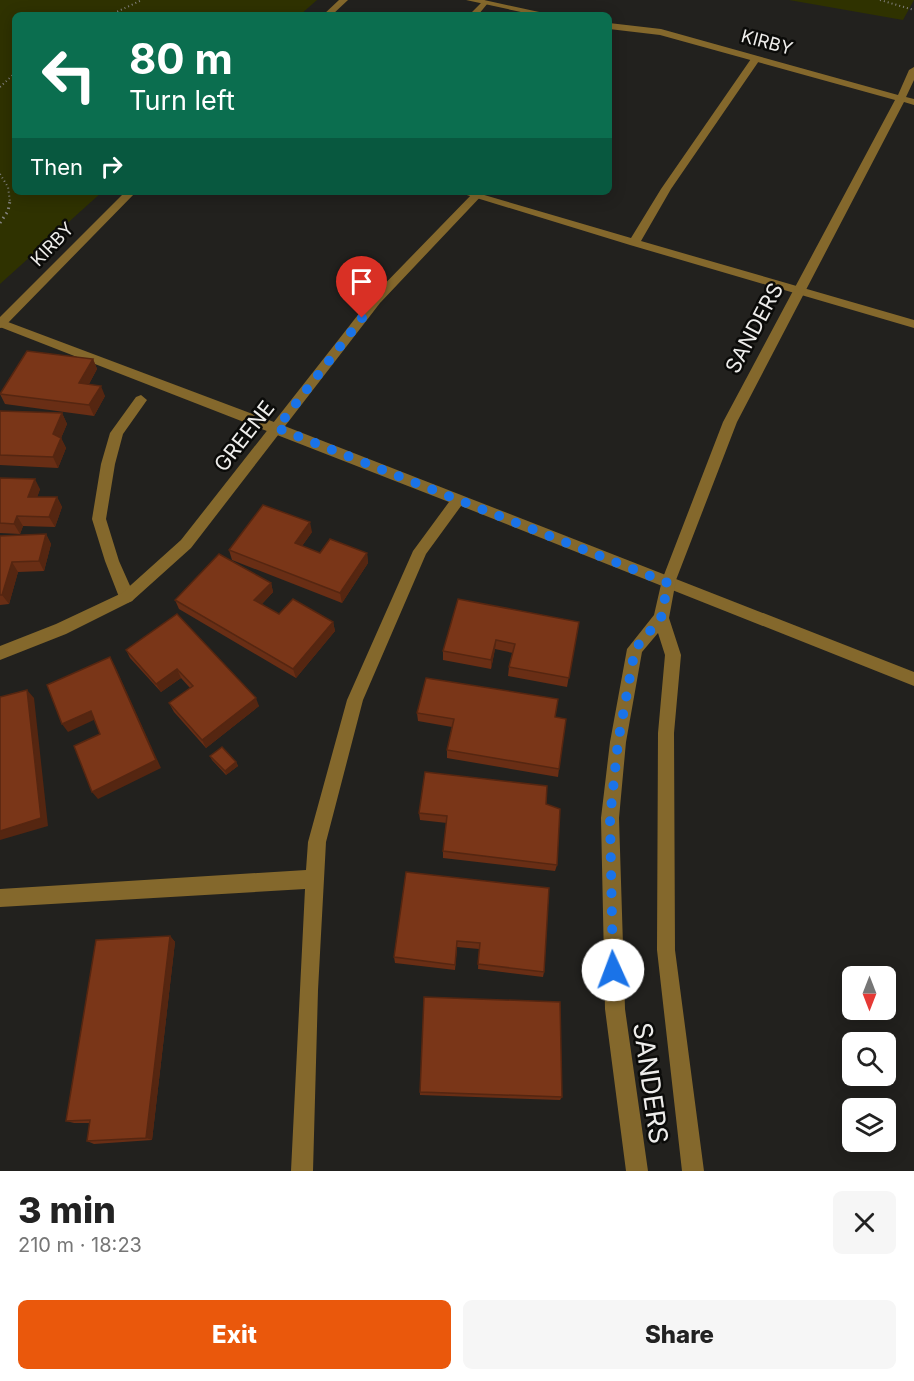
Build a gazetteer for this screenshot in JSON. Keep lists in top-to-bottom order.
{
  "streets": {
    "street": ["KIRBY", "SANDERS", "GREENE"]
  },
  "crossings": [
    ["KIRBY", "SANDERS"]
  ],
  "north": "bottom",
  "page": {
    "turn": ["80 m", "Turn left"],
    "then": "Then",
    "heading": ["3 min", "210 m · 18:23"],
    "buttons": ["Exit", "Share"]
  }
}
